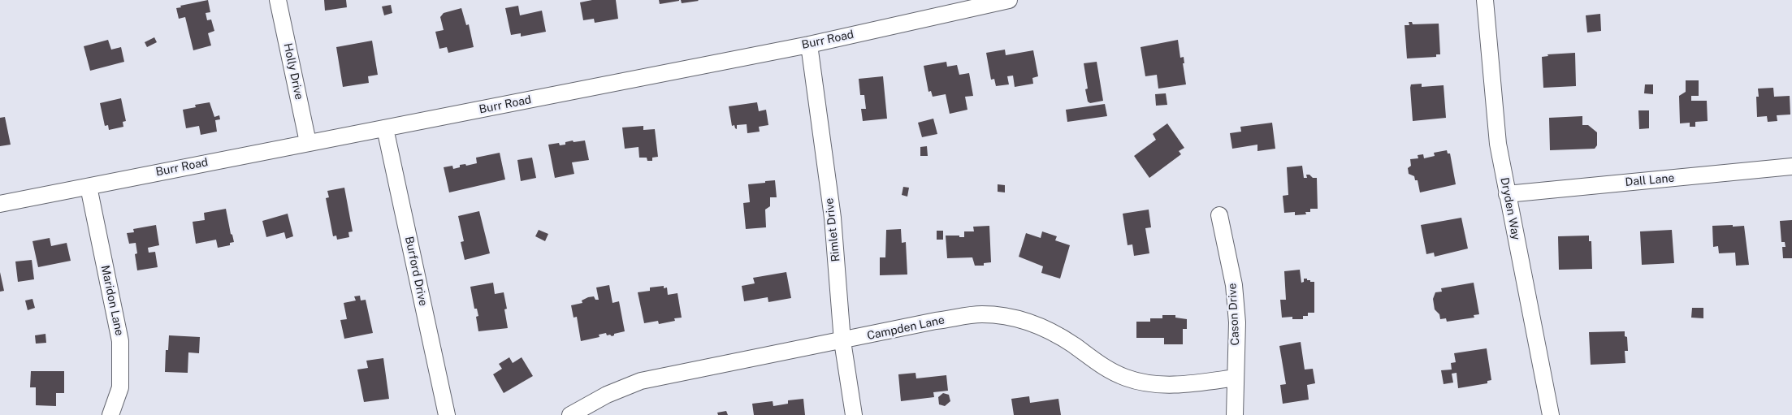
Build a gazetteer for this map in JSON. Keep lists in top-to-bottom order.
{
  "streets": {
    "street": [
      "Burr Road",
      "Holly Drive",
      "Dall Lane",
      "Dryden Way",
      "Rimlet Drive",
      "Burford Drive",
      "Maridon Lane",
      "Cason Drive",
      "Campden Lane"
    ]
  },
  "crossings": [
    ["Burr Road", "Holly Drive"],
    ["Burr Road", "Rimlet Drive"],
    ["Burr Road", "Burford Drive"],
    ["Burr Road", "Maridon Lane"],
    ["Dall Lane", "Dryden Way"],
    ["Rimlet Drive", "Campden Lane"],
    ["Cason Drive", "Campden Lane"]
  ]
}
